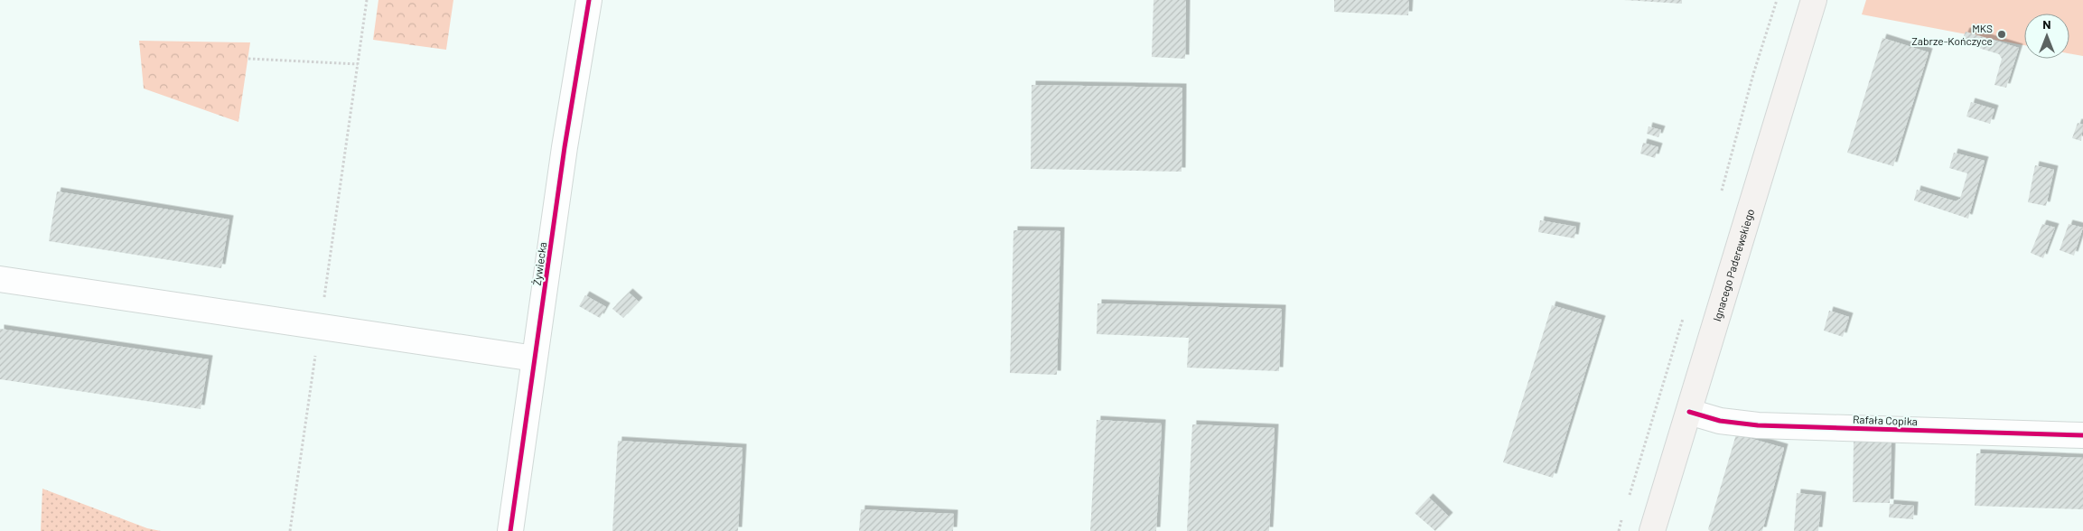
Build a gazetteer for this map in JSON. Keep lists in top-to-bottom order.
{
  "streets": {
    "main road": ["Ignacego Paderewskiego"],
    "street": ["Żywiecka", "Rafała Copika"]
  },
  "crossings": [
    ["Ignacego Paderewskiego", "Rafała Copika"]
  ],
  "places": ["MKS Zabrze-Kończyce"],
  "north": "top"
}
